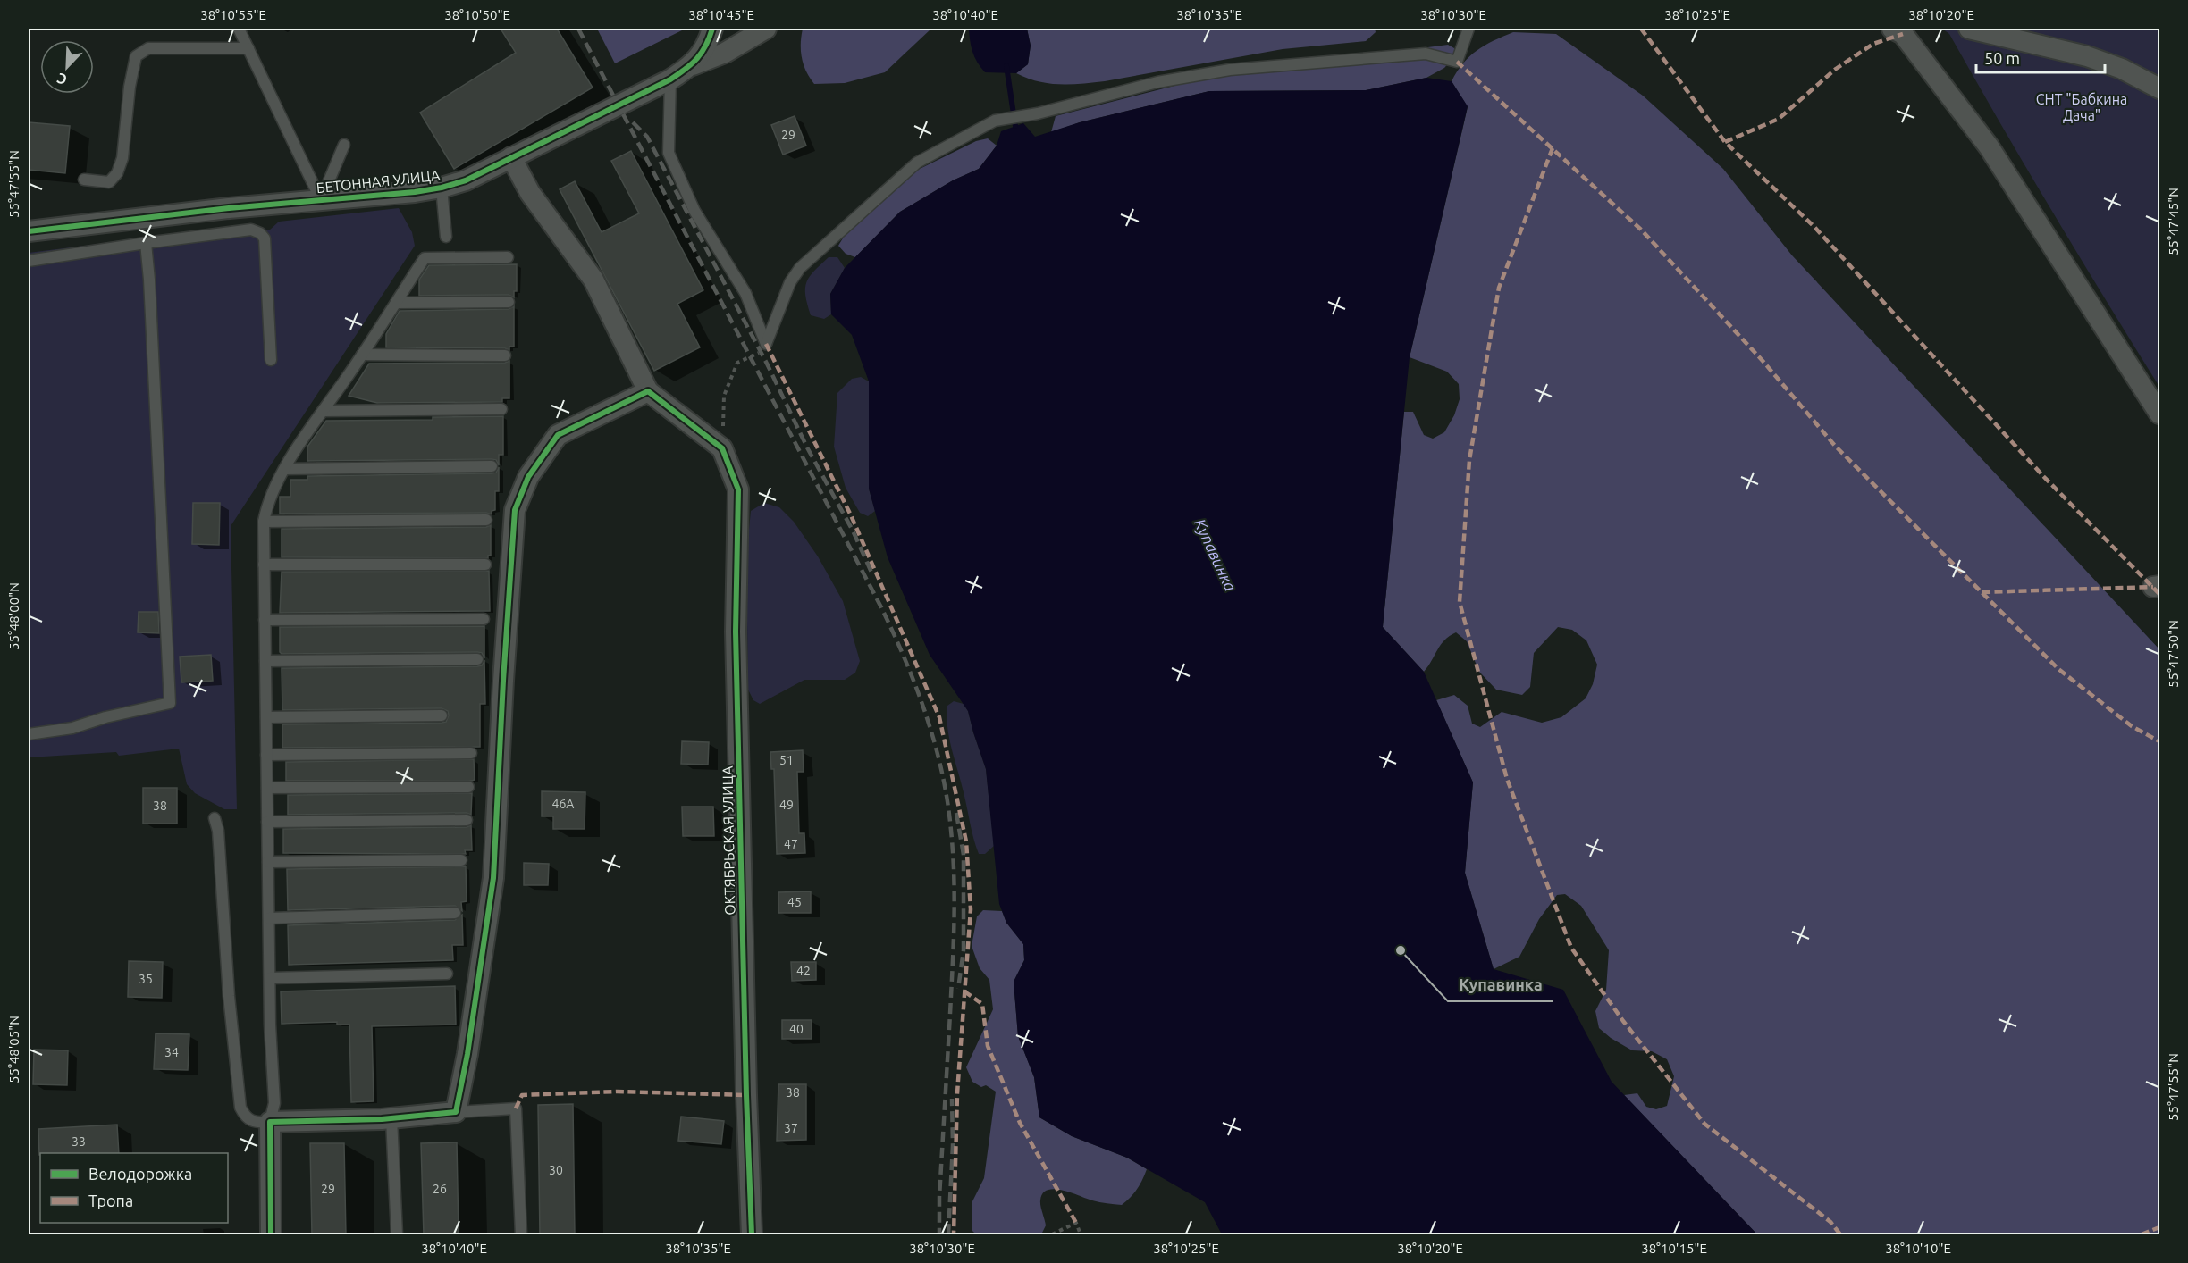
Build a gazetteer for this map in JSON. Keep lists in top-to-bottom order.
{
  "streets": {
    "street": ["БЕТОННАЯ УЛИЦА", "ОКТЯБРЬСКАЯ УЛИЦА"]
  },
  "water": ["Купавинка"],
  "parks": ["СНТ \"Бабкина Дача\""],
  "places": ["Купавинка"],
  "house_numbers": [
    "29",
    "51",
    "46А",
    "49",
    "38",
    "47",
    "45",
    "42",
    "35",
    "40",
    "34",
    "38",
    "37",
    "33",
    "30",
    "29",
    "26"
  ],
  "legend": ["Велодорожка", "Тропа"],
  "scale_bar": "50 m",
  "north": "bottom left",
  "coordinates": [
    "38°10'55\"E",
    "38°10'50\"E",
    "38°10'45\"E",
    "38°10'40\"E",
    "38°10'35\"E",
    "38°10'30\"E",
    "38°10'25\"E",
    "38°10'20\"E",
    "55°47'55\"N",
    "55°47'45\"N",
    "55°48'00\"N",
    "55°47'50\"N",
    "55°48'05\"N",
    "38°10'15\"E",
    "38°10'10\"E"
  ]
}
